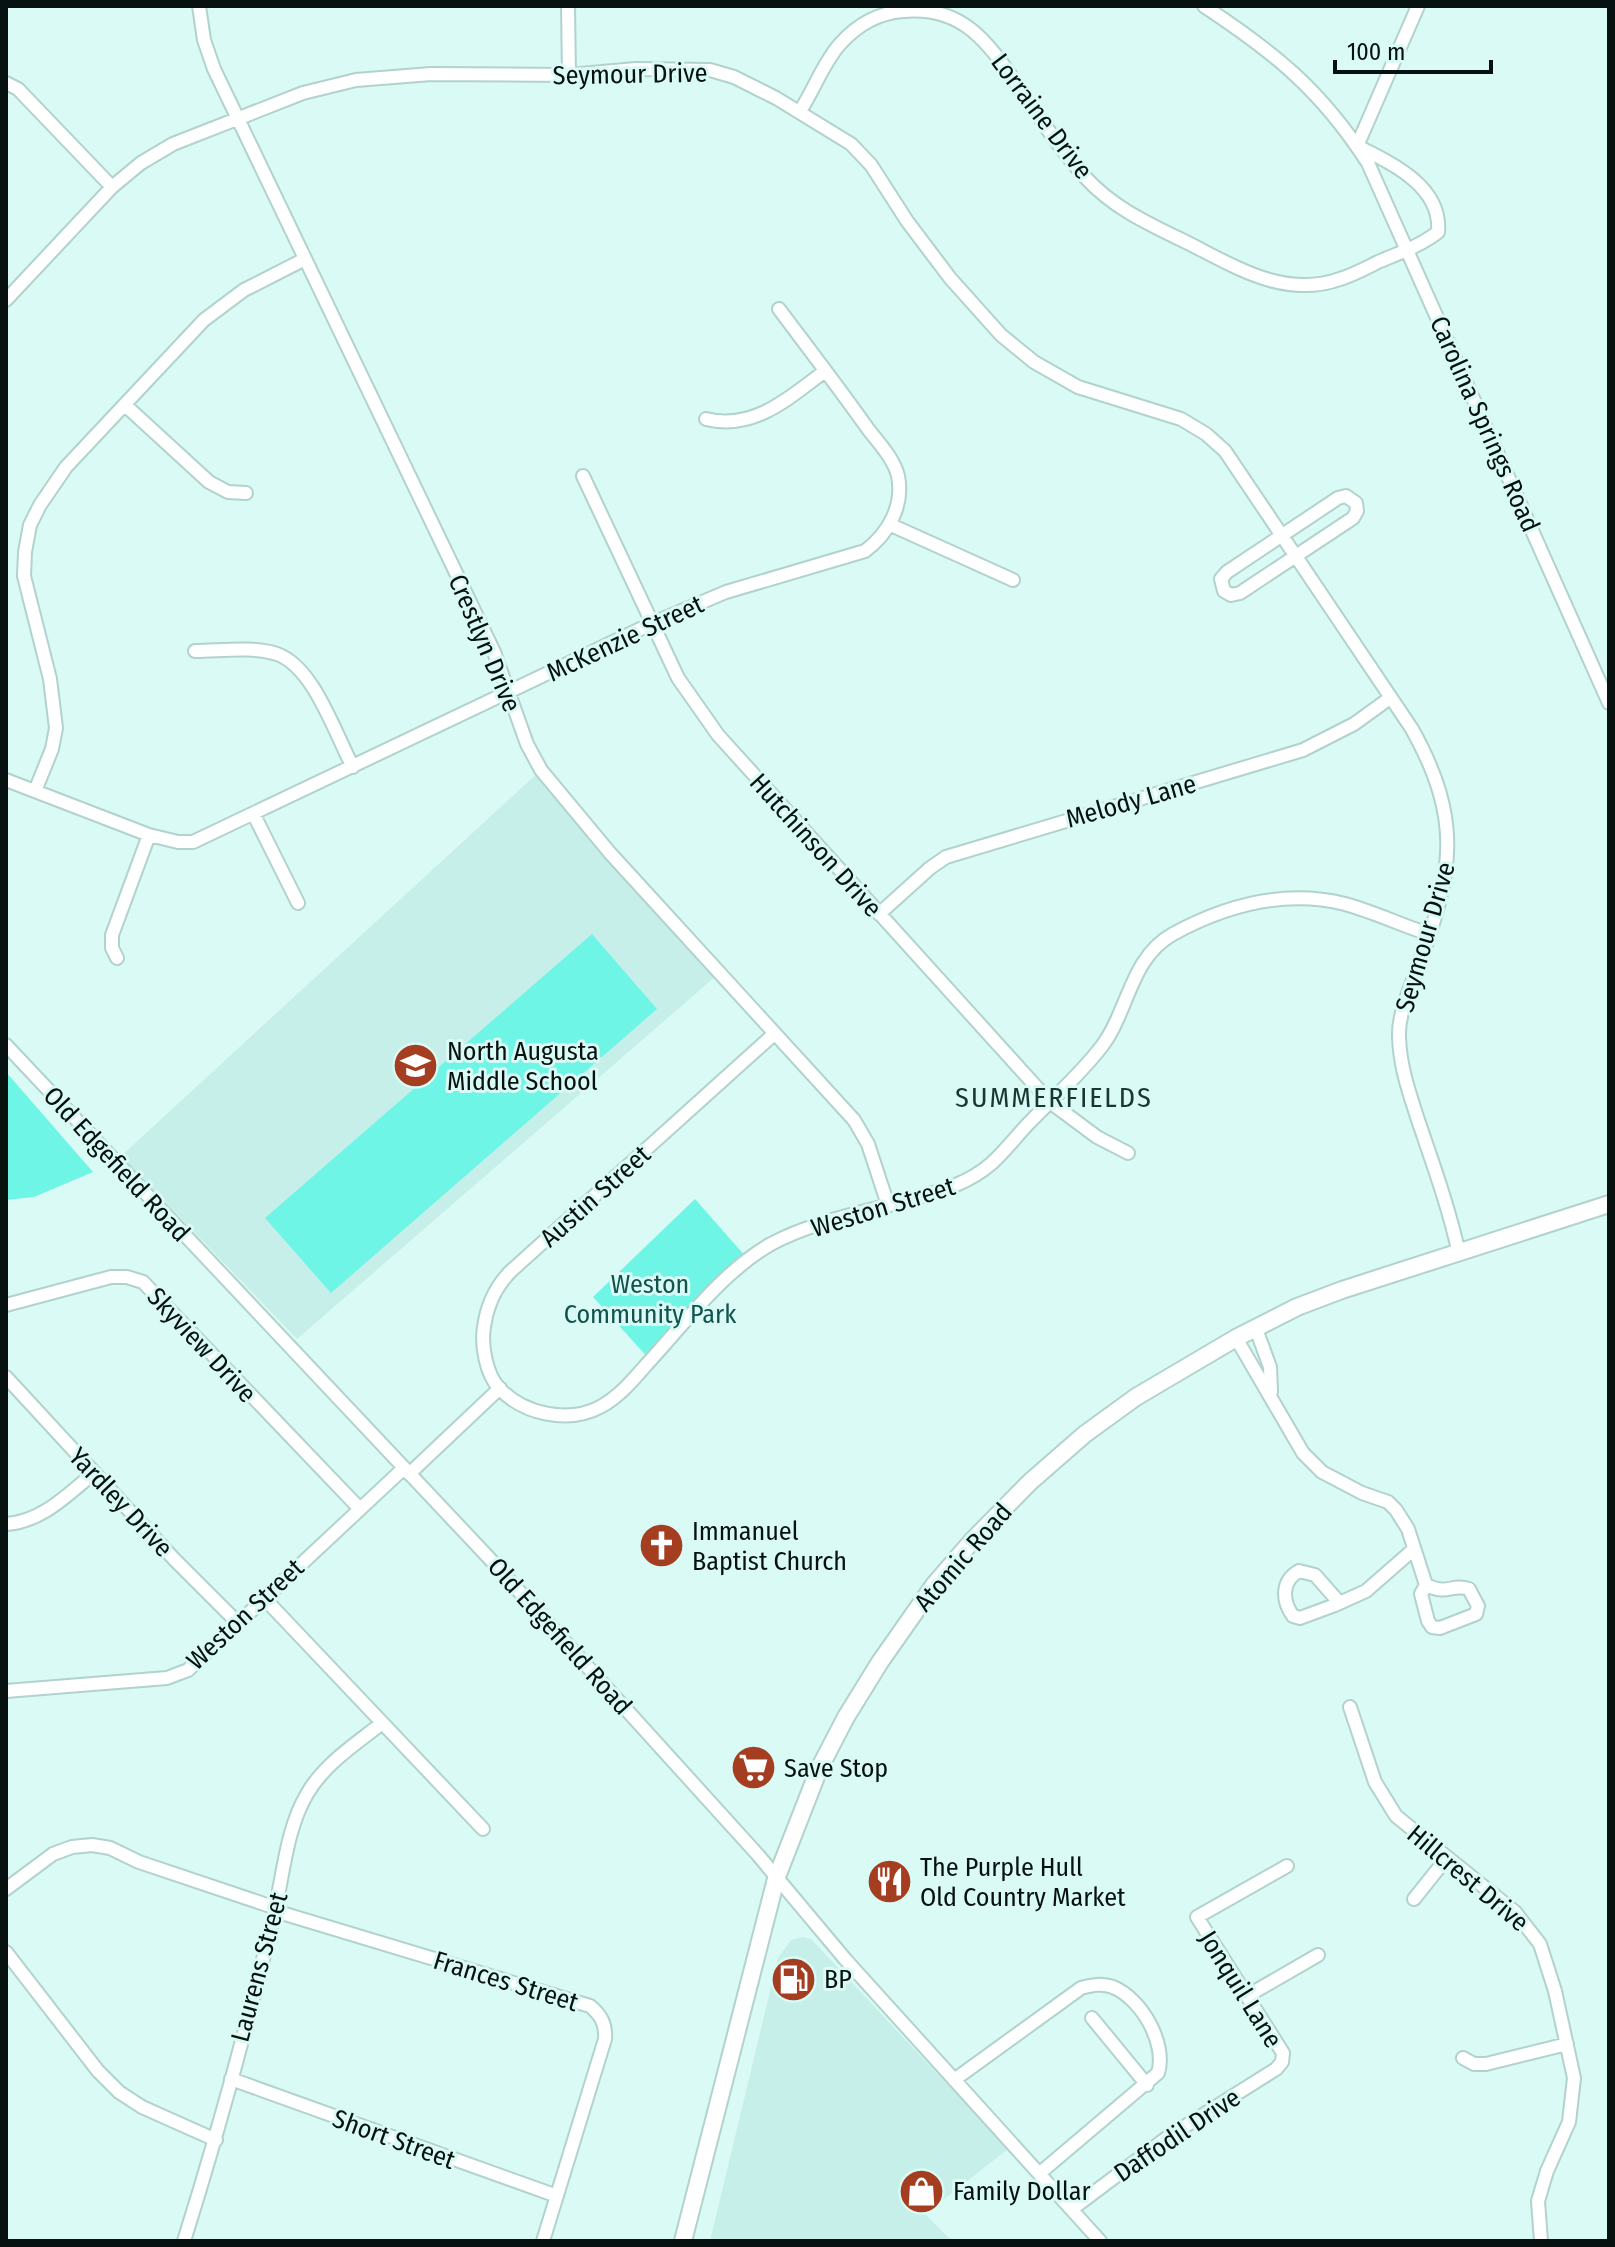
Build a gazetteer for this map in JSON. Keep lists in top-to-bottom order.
{
  "streets": {
    "main road": ["Atomic Road"],
    "street": [
      "Seymour Drive",
      "Lorraine Drive",
      "Carolina Springs Road",
      "McKenzie Street",
      "Crestlyn Drive",
      "Melody Lane",
      "Hutchinson Drive",
      "Old Edgefield Road",
      "Austin Street",
      "Weston Street",
      "Skyview Drive",
      "Yardley Drive",
      "Hillcrest Drive",
      "Laurens Street",
      "Frances Street",
      "Jonquil Lane",
      "Daffodil Drive",
      "Short Street"
    ]
  },
  "crossings": [
    ["Seymour Drive", "Lorraine Drive"],
    ["Seymour Drive", "Crestlyn Drive"],
    ["Seymour Drive", "Melody Lane"],
    ["Seymour Drive", "Weston Street"],
    ["Seymour Drive", "Atomic Road"],
    ["Lorraine Drive", "Carolina Springs Road"],
    ["McKenzie Street", "Crestlyn Drive"],
    ["McKenzie Street", "Hutchinson Drive"],
    ["Crestlyn Drive", "Austin Street"],
    ["Crestlyn Drive", "Weston Street"],
    ["Melody Lane", "Hutchinson Drive"],
    ["Hutchinson Drive", "Weston Street"],
    ["Old Edgefield Road", "Weston Street"],
    ["Old Edgefield Road", "Atomic Road"],
    ["Old Edgefield Road", "Daffodil Drive"],
    ["Austin Street", "Weston Street"],
    ["Weston Street", "Skyview Drive"],
    ["Weston Street", "Yardley Drive"],
    ["Laurens Street", "Frances Street"],
    ["Laurens Street", "Short Street"],
    ["Frances Street", "Short Street"],
    ["Jonquil Lane", "Daffodil Drive"]
  ],
  "districts": ["SUMMERFIELDS"],
  "parks": ["Weston Community Park"],
  "places": {
    "school or university": ["North Augusta Middle School"],
    "church": ["Immanuel Baptist Church"],
    "supermarket": ["Save Stop"],
    "restaurant": ["The Purple Hull Old Country Market"],
    "fuel station": ["BP"],
    "shop": ["Family Dollar"]
  },
  "scale_bar": "100 m"
}
